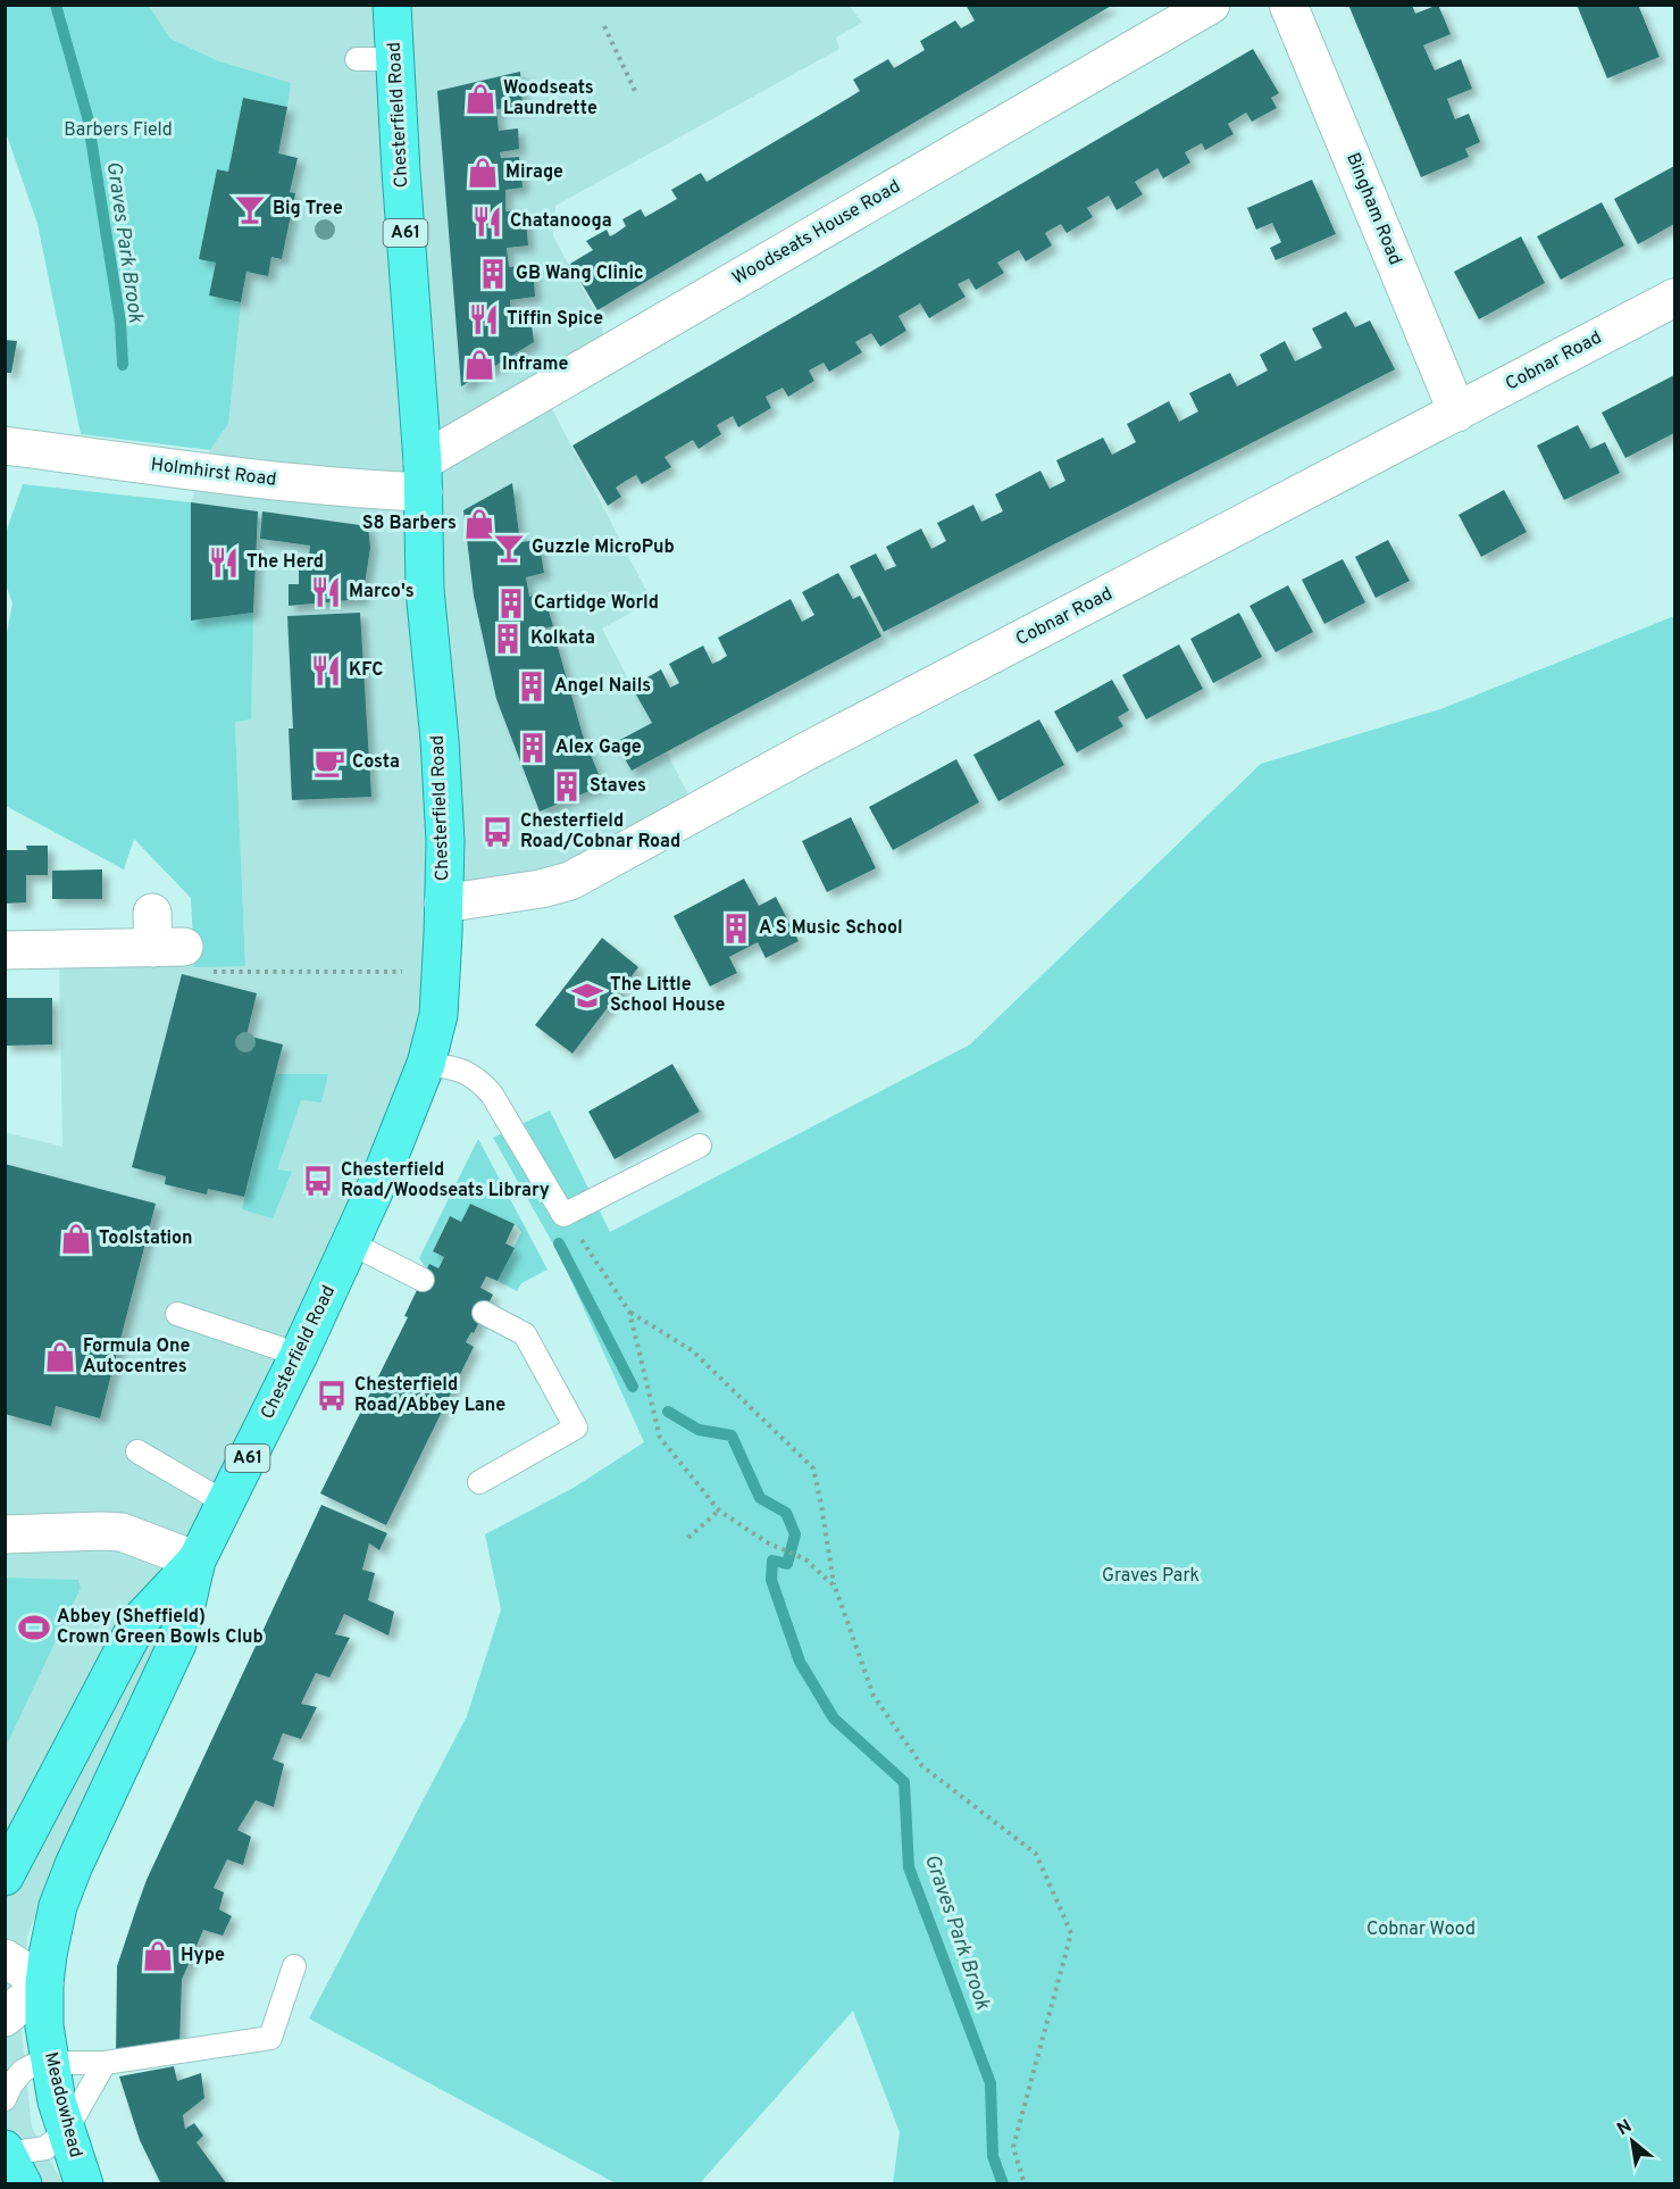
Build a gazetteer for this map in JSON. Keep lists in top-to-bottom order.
{
  "streets": {
    "highway": ["Chesterfield Road", "A61", "Meadowhead"],
    "street": [
      "Bingham Road",
      "Woodseats House Road",
      "Cobnar Road",
      "Holmhirst Road"
    ]
  },
  "crossings": [
    ["Chesterfield Road", "Woodseats House Road"],
    ["Chesterfield Road", "Cobnar Road"],
    ["Chesterfield Road", "Holmhirst Road"],
    ["Chesterfield Road", "Meadowhead"],
    ["Bingham Road", "Cobnar Road"],
    ["Woodseats House Road", "Holmhirst Road"]
  ],
  "water": ["Graves Park Brook"],
  "parks": ["Barbers Field", "Graves Park", "Cobnar Wood"],
  "places": {
    "shop": [
      "Woodseats Laundrette",
      "Mirage",
      "Inframe",
      "S8 Barbers",
      "Toolstation",
      "Formula One Autocentres",
      "Hype"
    ],
    "bar": ["Big Tree", "Guzzle MicroPub"],
    "restaurant": [
      "Chatanooga",
      "Tiffin Spice",
      "The Herd",
      "Marco's",
      "KFC"
    ],
    "building": [
      "GB Wang Clinic",
      "Cartidge World",
      "Kolkata",
      "Angel Nails",
      "Alex Gage",
      "Staves",
      "A S Music School"
    ],
    "cafe": ["Costa"],
    "bus stop": ["Chesterfield Road/Cobnar Road", "Chesterfield Road/Woodseats Library", "Chesterfield Road/Abbey Lane"],
    "school or university": ["The Little School House"],
    "sports": ["Abbey (Sheffield) Crown Green Bowls Club"]
  },
  "north": "top left"
}
